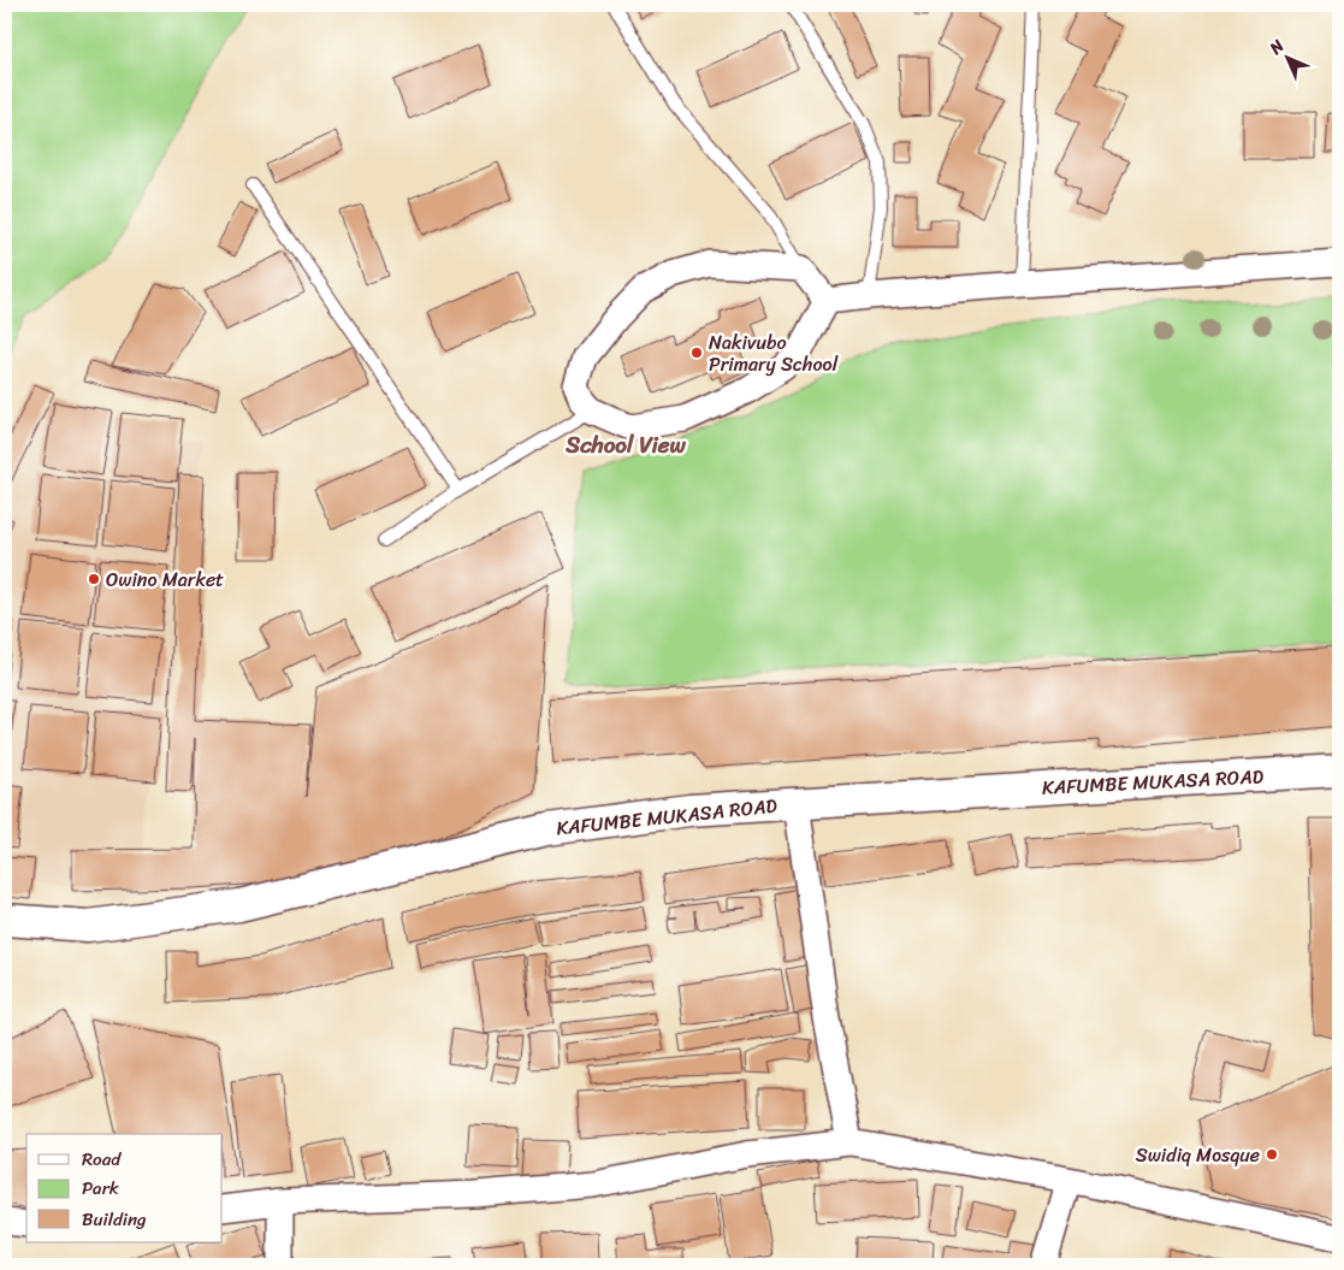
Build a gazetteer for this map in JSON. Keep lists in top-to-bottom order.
{
  "streets": {
    "street": ["KAFUMBE MUKASA ROAD"]
  },
  "districts": ["School View"],
  "places": ["Nakivubo Primary School", "Owino Market", "Swidiq Mosque"],
  "legend": ["Road", "Park", "Building"],
  "north": "top left"
}
